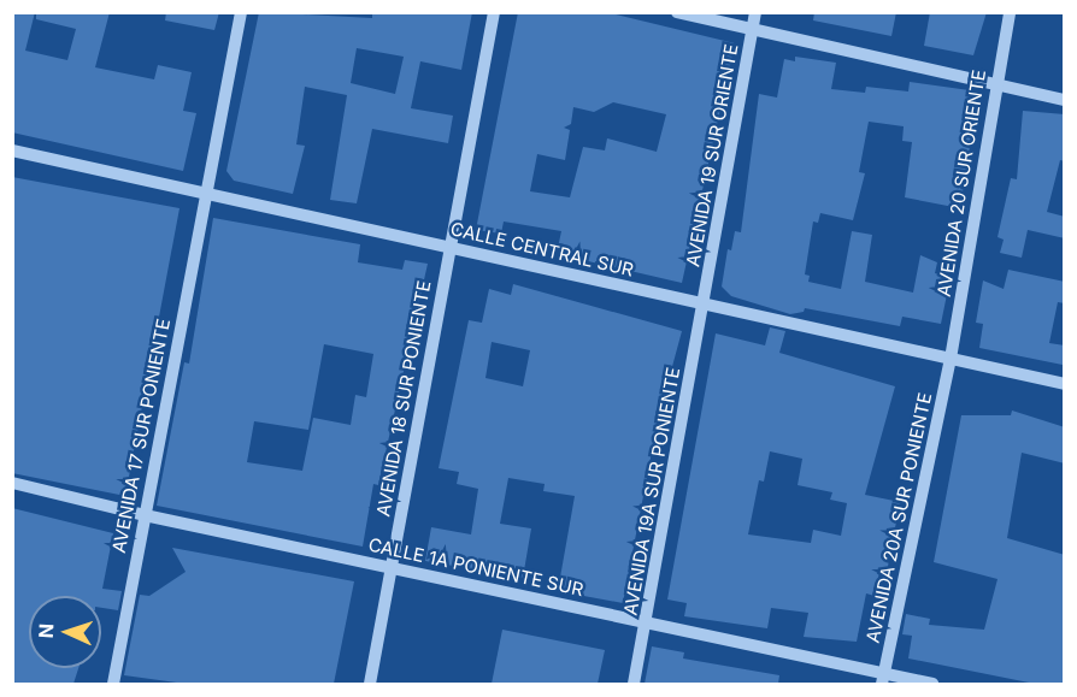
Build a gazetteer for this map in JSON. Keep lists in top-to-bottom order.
{
  "streets": {
    "street": [
      "AVENIDA 19 SUR ORIENTE",
      "AVENIDA 20 SUR ORIENTE",
      "CALLE CENTRAL SUR",
      "AVENIDA 18 SUR PONIENTE",
      "AVENIDA 17 SUR PONIENTE",
      "AVENIDA 19A SUR PONIENTE",
      "AVENIDA 20A SUR PONIENTE",
      "CALLE 1A PONIENTE SUR"
    ]
  },
  "crossings": [
    ["AVENIDA 19 SUR ORIENTE", "CALLE CENTRAL SUR"],
    ["AVENIDA 19 SUR ORIENTE", "AVENIDA 19A SUR PONIENTE"],
    ["AVENIDA 20 SUR ORIENTE", "CALLE CENTRAL SUR"],
    ["AVENIDA 20 SUR ORIENTE", "AVENIDA 20A SUR PONIENTE"],
    ["CALLE CENTRAL SUR", "AVENIDA 18 SUR PONIENTE"],
    ["CALLE CENTRAL SUR", "AVENIDA 17 SUR PONIENTE"],
    ["CALLE CENTRAL SUR", "AVENIDA 19A SUR PONIENTE"],
    ["CALLE CENTRAL SUR", "AVENIDA 20A SUR PONIENTE"],
    ["AVENIDA 18 SUR PONIENTE", "CALLE 1A PONIENTE SUR"],
    ["AVENIDA 17 SUR PONIENTE", "CALLE 1A PONIENTE SUR"],
    ["AVENIDA 19A SUR PONIENTE", "CALLE 1A PONIENTE SUR"],
    ["AVENIDA 20A SUR PONIENTE", "CALLE 1A PONIENTE SUR"]
  ],
  "north": "left"
}
